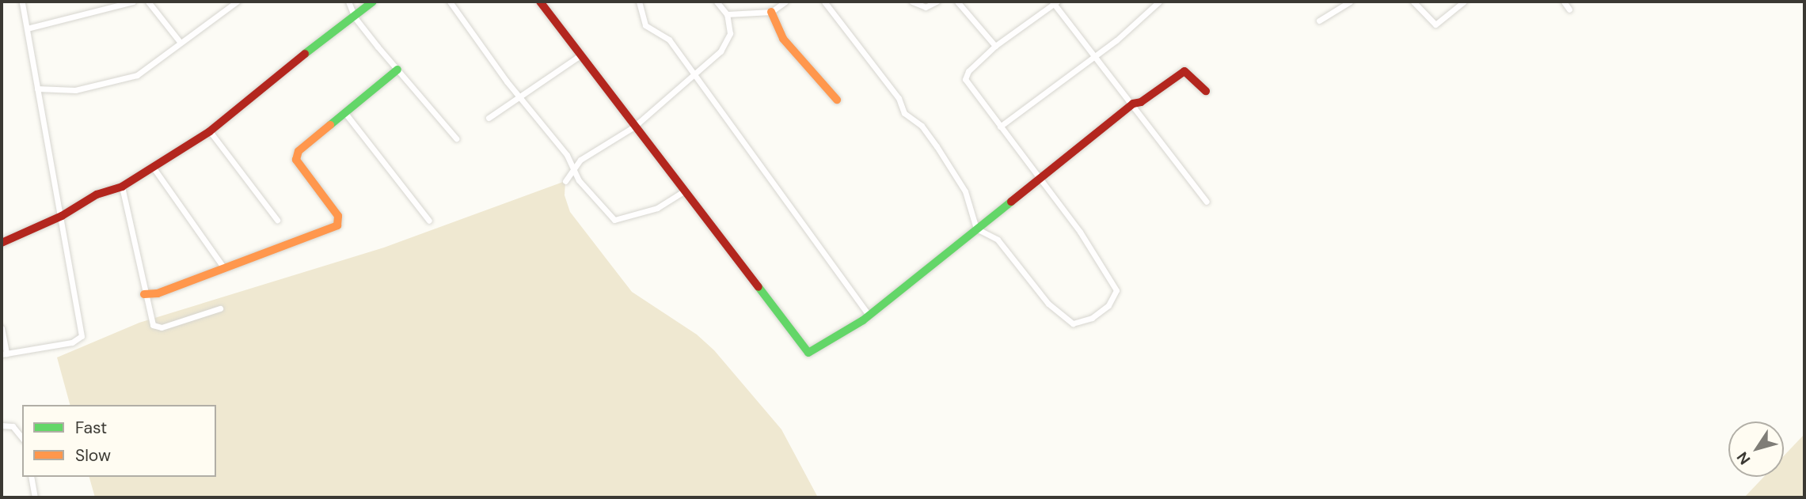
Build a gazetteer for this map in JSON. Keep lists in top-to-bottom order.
{
  "legend": ["Fast", "Slow"],
  "north": "bottom left"
}
